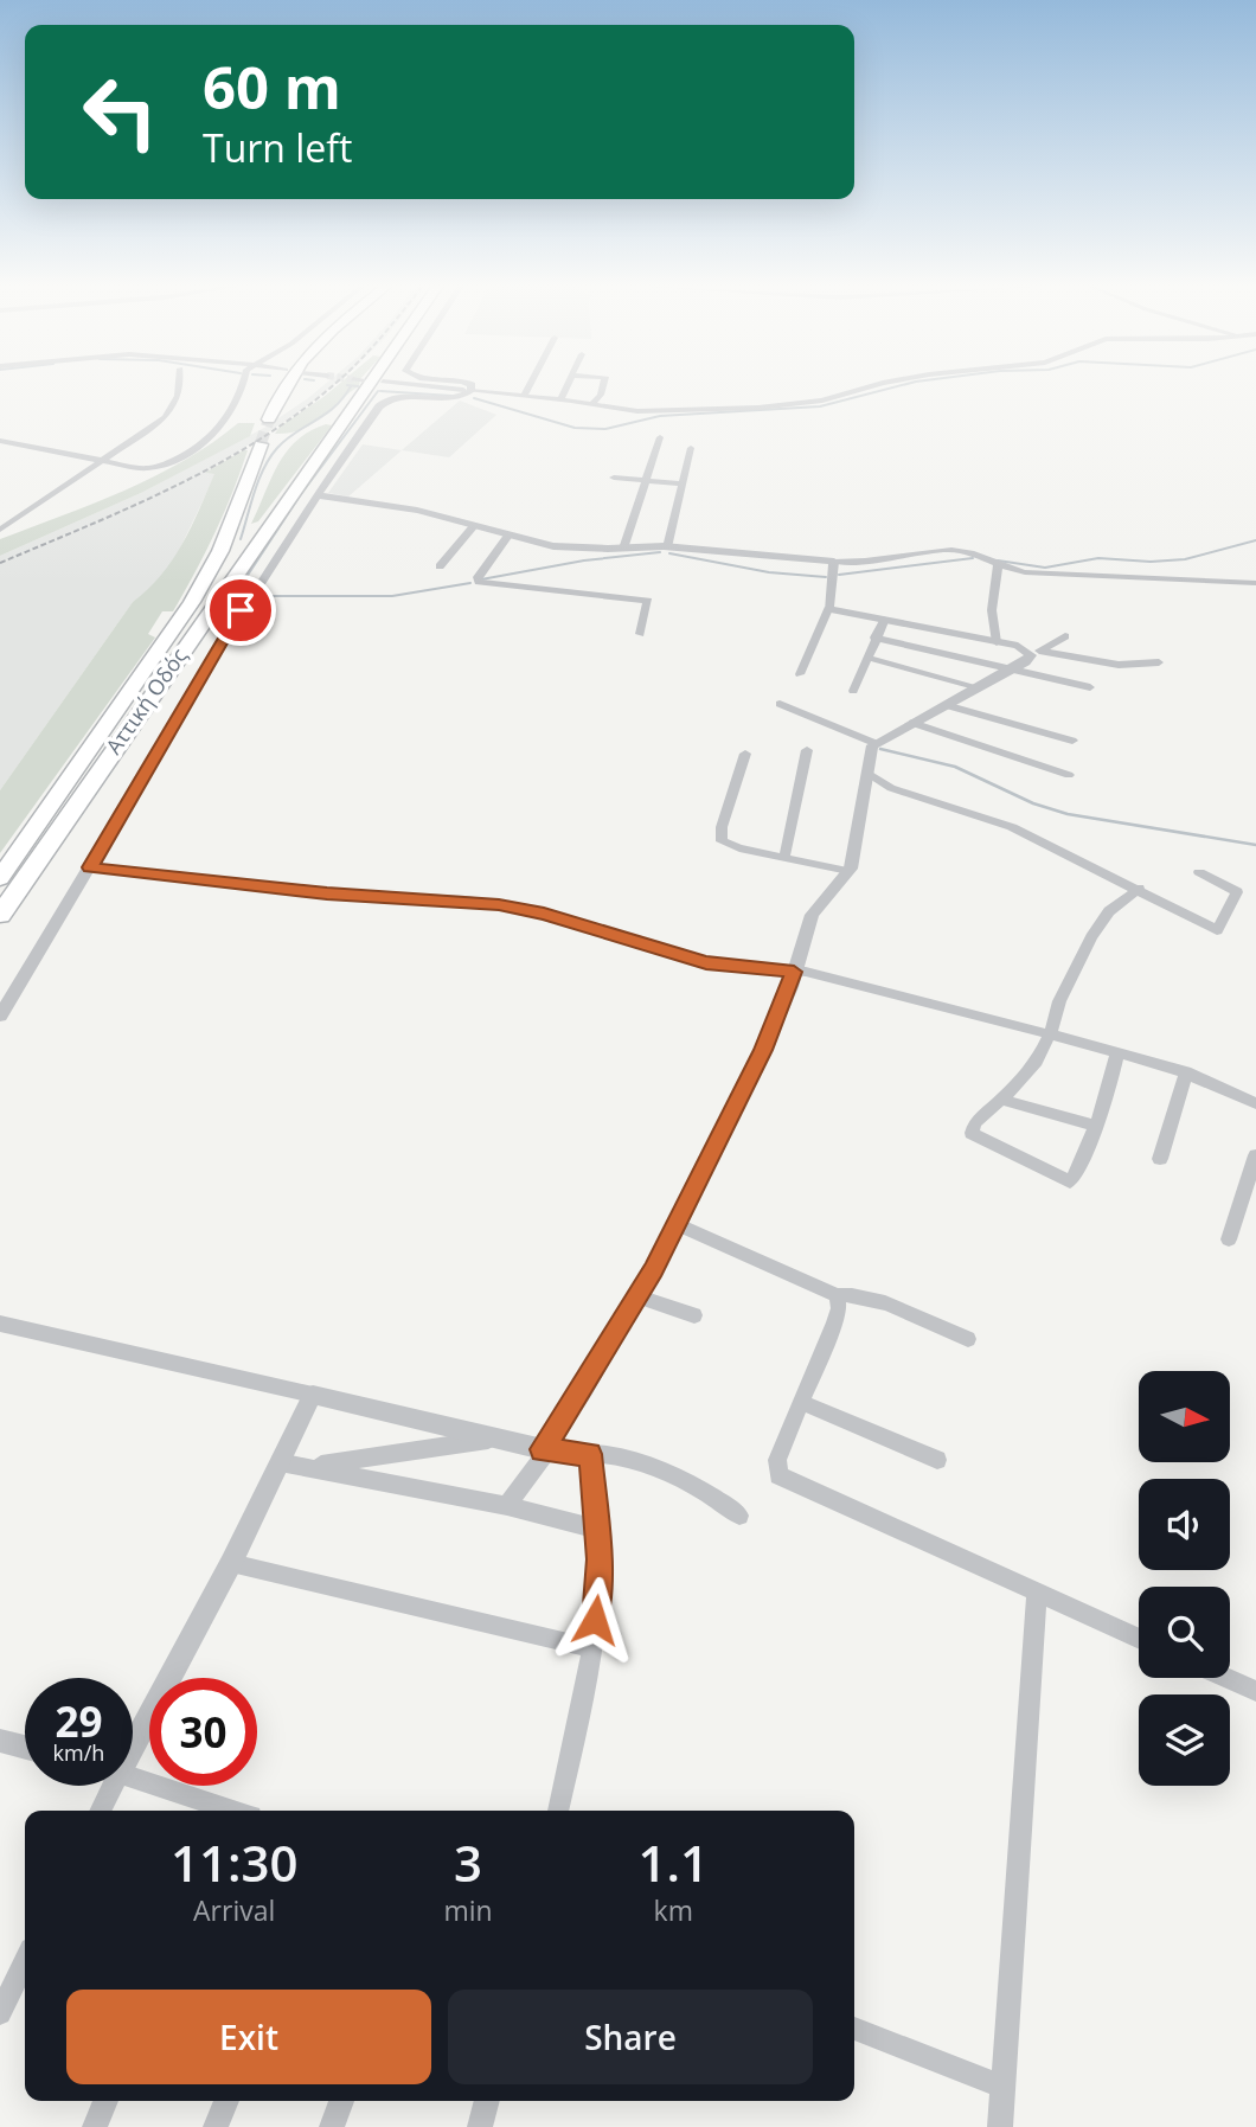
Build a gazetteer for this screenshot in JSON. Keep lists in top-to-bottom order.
{
  "streets": {
    "highway": ["Αττική Οδός"]
  },
  "north": "right",
  "page": {
    "turn": ["60 m", "Turn left"],
    "speed": "29 km/h",
    "limit": "30",
    "eta": [
      "11:30",
      "Arrival",
      "3",
      "min",
      "1.1",
      "km"
    ],
    "buttons": ["Exit", "Share"]
  }
}
